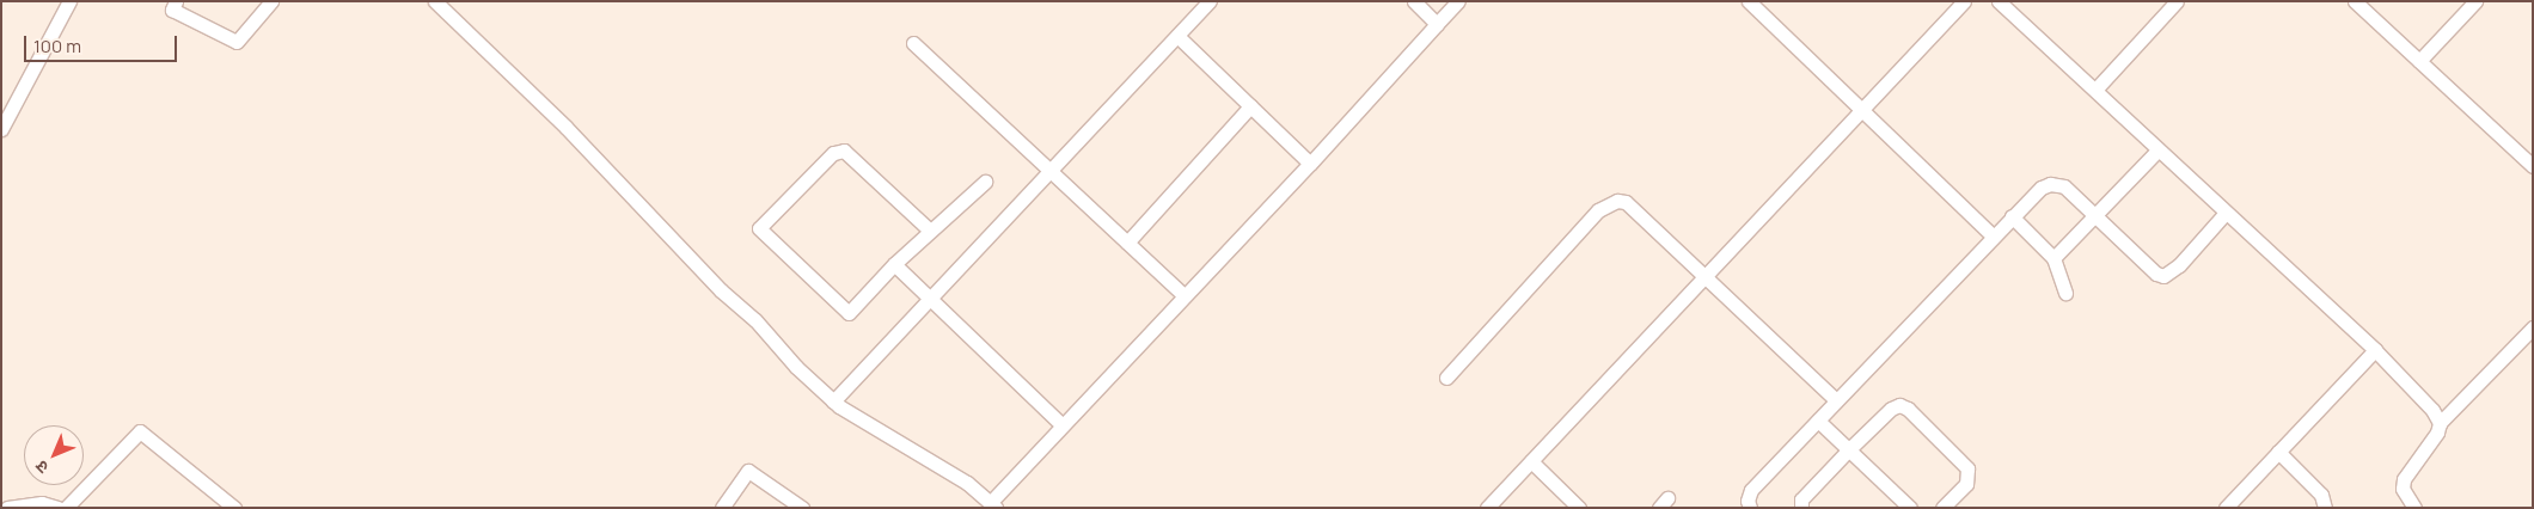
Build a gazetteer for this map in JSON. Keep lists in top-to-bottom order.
{
  "scale_bar": "100 m",
  "north": "bottom left"
}
